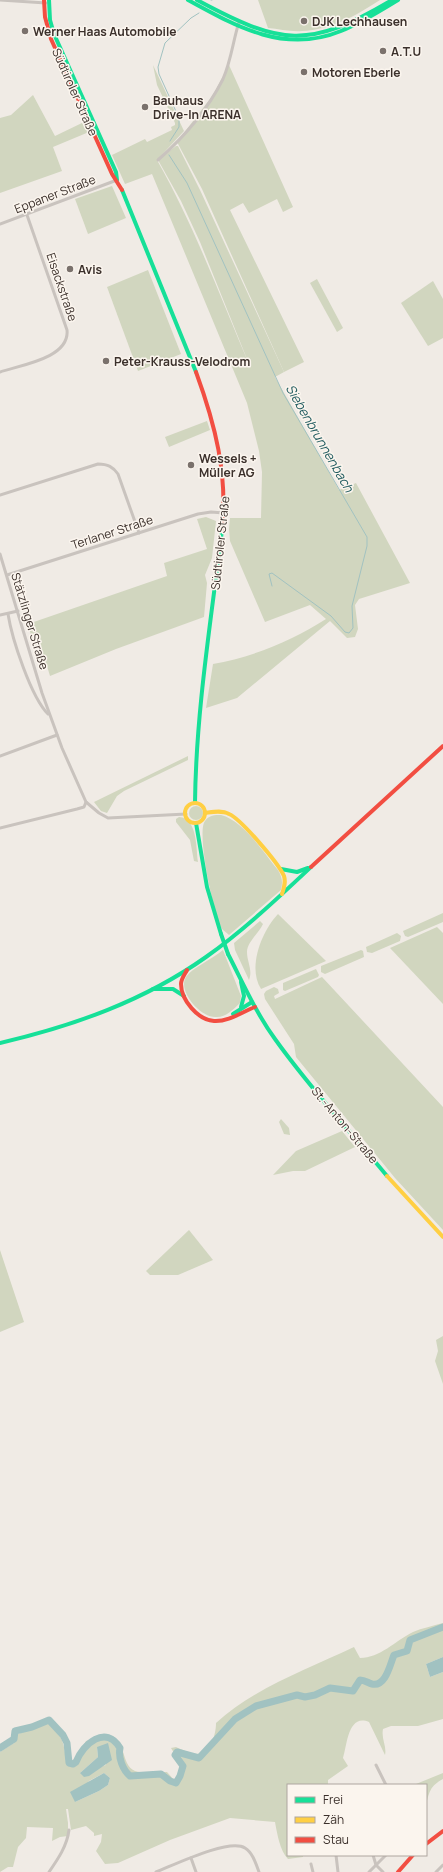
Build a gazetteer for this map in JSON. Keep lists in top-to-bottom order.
{
  "streets": {
    "main road": ["Südtiroler Straße", "St.-Anton-Straße"],
    "street": [
      "Eppaner Straße",
      "Eisackstraße",
      "Terlaner Straße",
      "Stätzlinger Straße"
    ]
  },
  "crossings": [
    ["Südtiroler Straße", "Eppaner Straße"],
    ["Südtiroler Straße", "Terlaner Straße"],
    ["Südtiroler Straße", "Stätzlinger Straße"],
    ["Südtiroler Straße", "St.-Anton-Straße"],
    ["Eppaner Straße", "Eisackstraße"],
    ["Terlaner Straße", "Stätzlinger Straße"],
    ["Stätzlinger Straße", "St.-Anton-Straße"]
  ],
  "water": ["Siebenbrunnenbach"],
  "places": [
    "DJK Lechhausen",
    "Werner Haas Automobile",
    "A.T.U",
    "Motoren Eberle",
    "Bauhaus Drive-In ARENA",
    "Avis",
    "Peter-Krauss-Velodrom",
    "Wessels + Müller AG"
  ],
  "legend": ["Frei", "Zäh", "Stau"]
}
